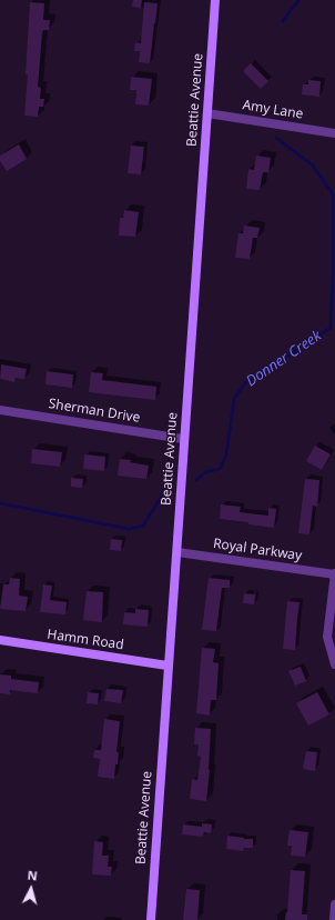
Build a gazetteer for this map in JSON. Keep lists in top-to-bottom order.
{
  "streets": {
    "street": [
      "Beattie Avenue",
      "Amy Lane",
      "Sherman Drive",
      "Royal Parkway",
      "Hamm Road"
    ]
  },
  "crossings": [
    ["Beattie Avenue", "Amy Lane"],
    ["Beattie Avenue", "Sherman Drive"],
    ["Beattie Avenue", "Royal Parkway"],
    ["Beattie Avenue", "Hamm Road"]
  ],
  "water": ["Donner Creek"],
  "north": "top"
}
